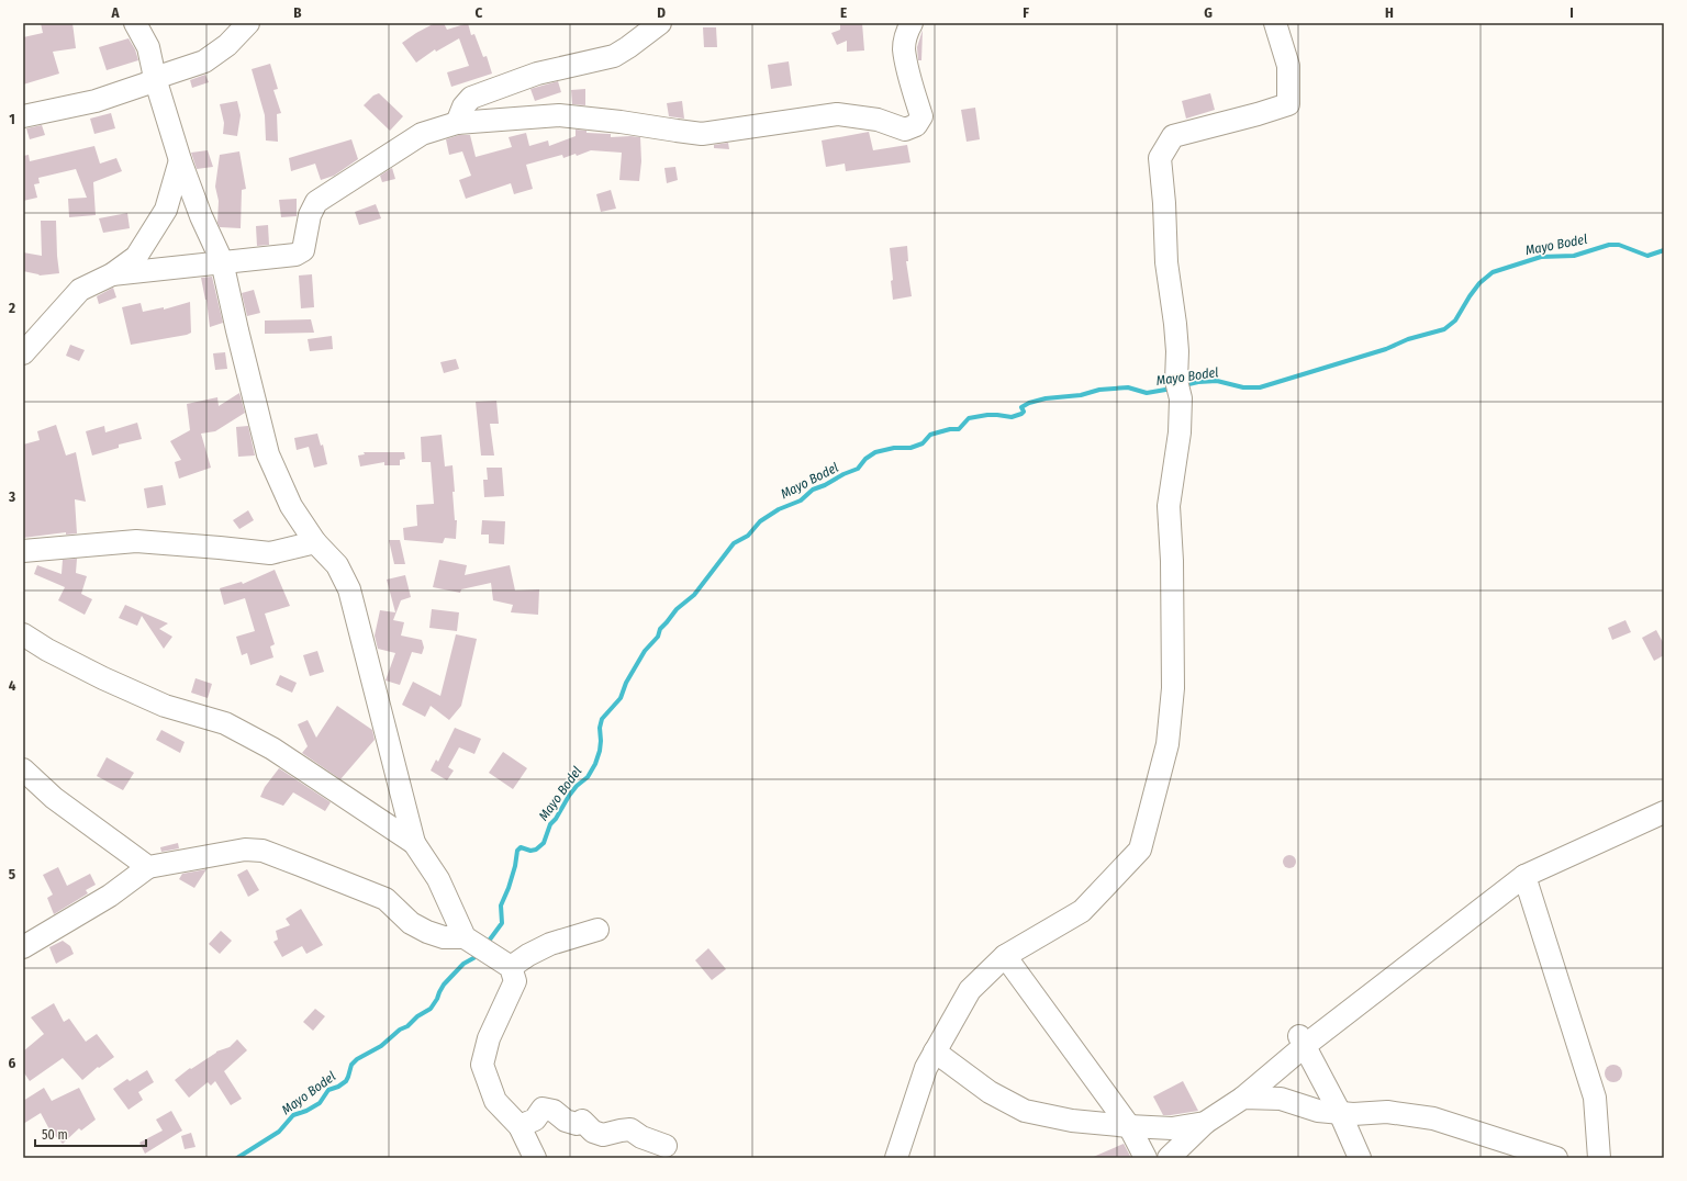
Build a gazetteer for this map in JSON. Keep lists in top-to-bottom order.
{
  "water": ["Mayo Bodel"],
  "scale_bar": "50 m",
  "grid": {
    "columns": [
      "A",
      "B",
      "C",
      "D",
      "E",
      "F",
      "G",
      "H",
      "I"
    ],
    "rows": [
      "1",
      "2",
      "3",
      "4",
      "5",
      "6"
    ]
  }
}
